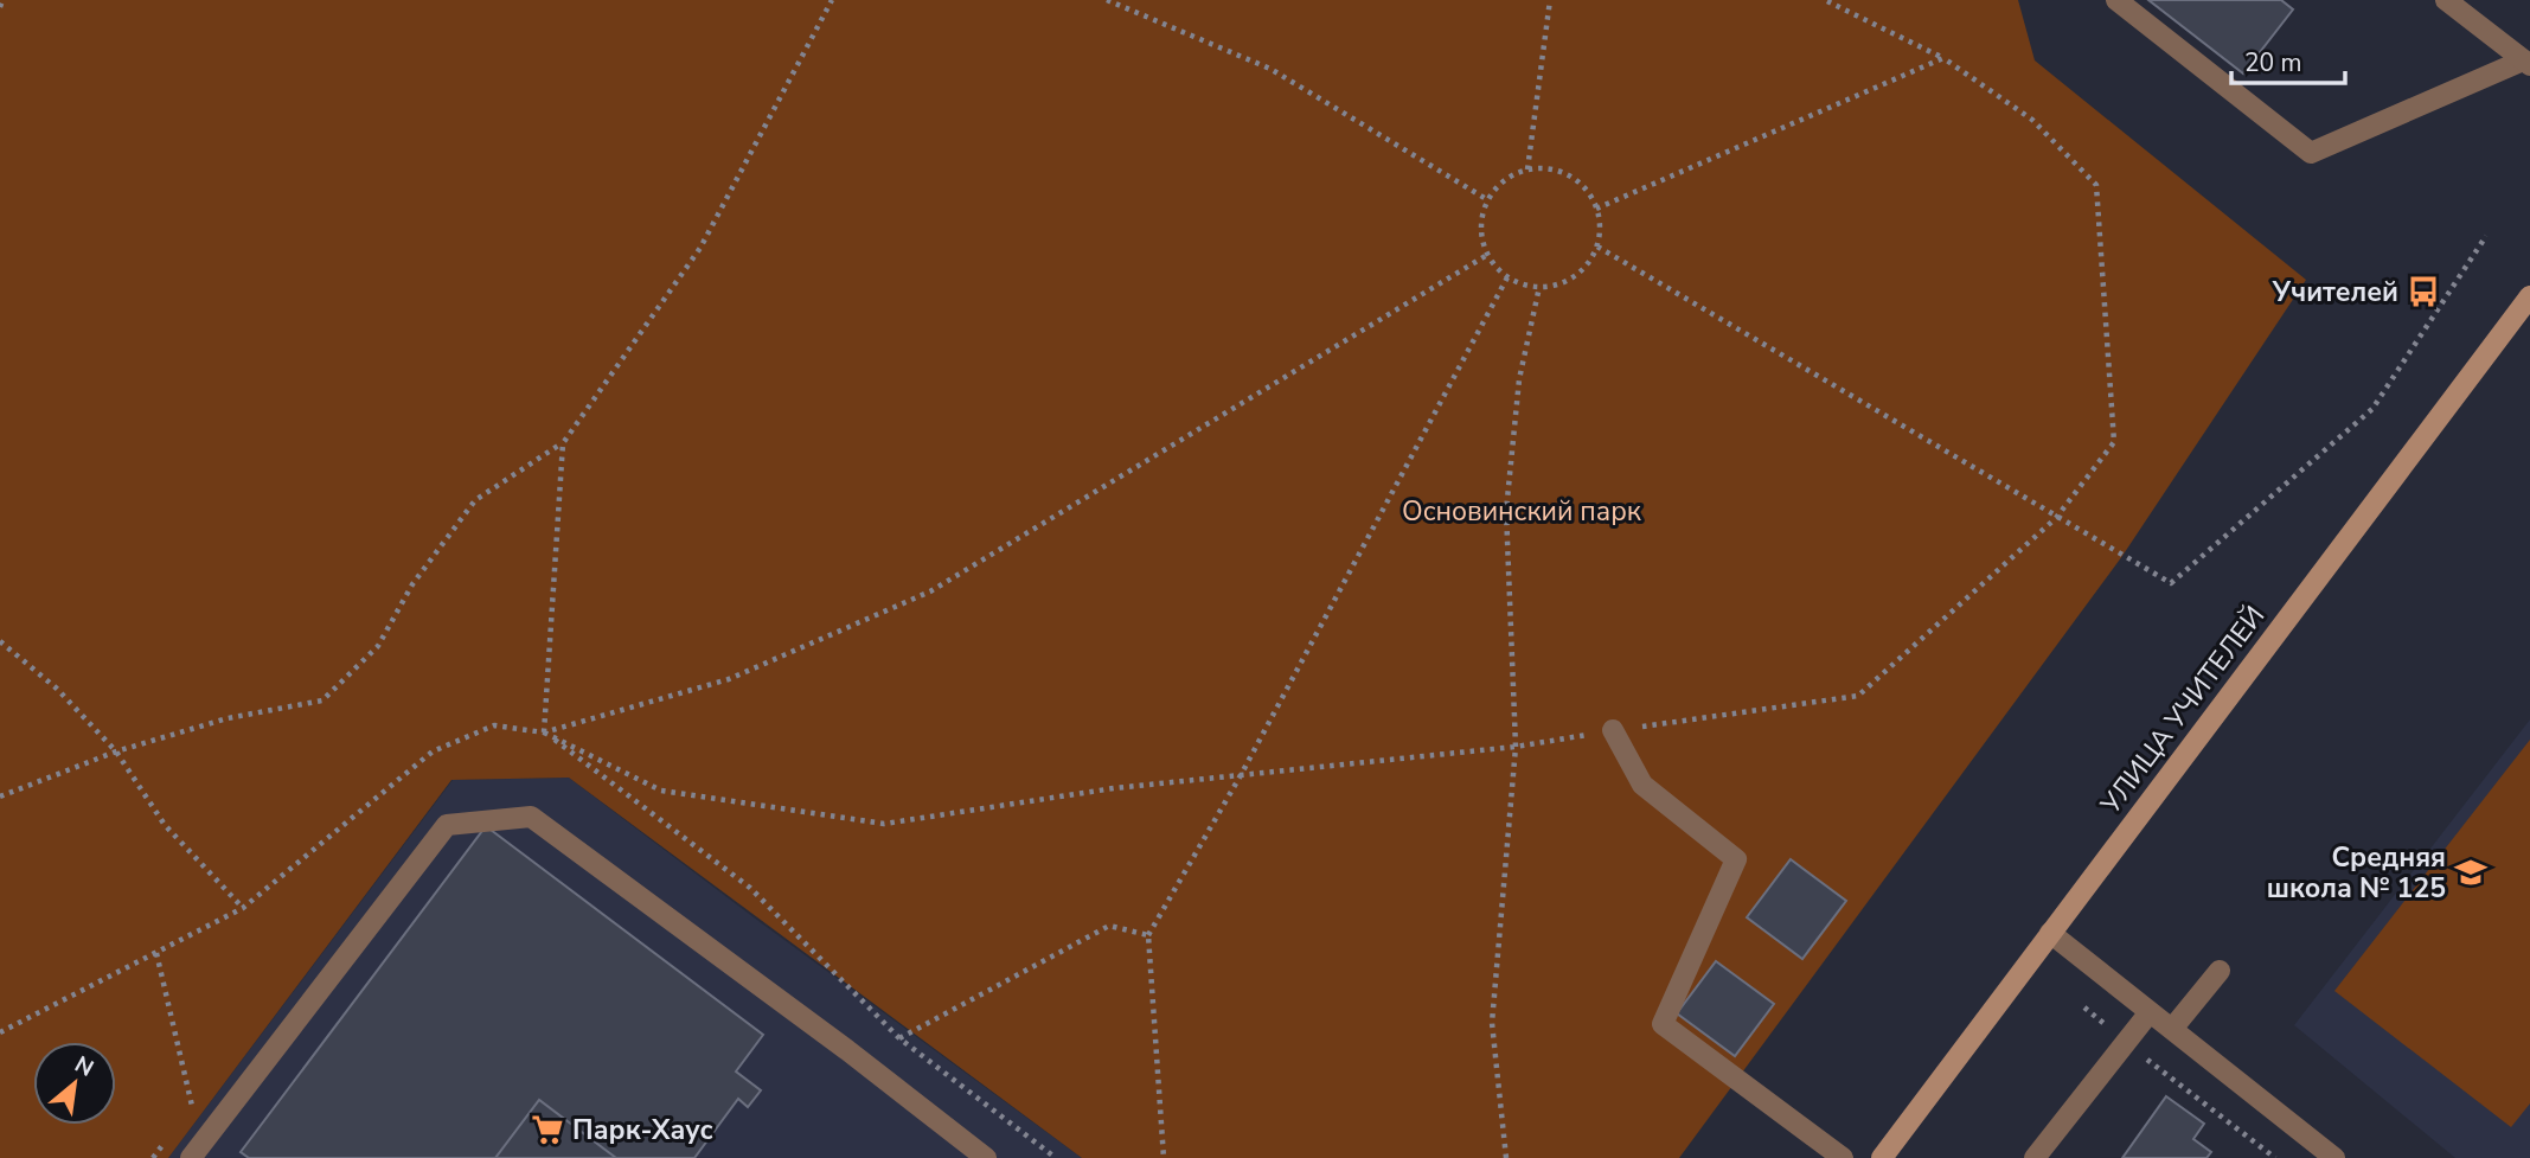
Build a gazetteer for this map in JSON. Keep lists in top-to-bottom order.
{
  "streets": {
    "main road": ["УЛИЦА УЧИТЕЛЕЙ"]
  },
  "parks": ["Основинский парк"],
  "places": {
    "bus stop": ["Учителей"],
    "school or university": ["Средняя школа № 125"],
    "supermarket": ["Парк-Хаус"]
  },
  "scale_bar": "20 m",
  "north": "top right"
}
